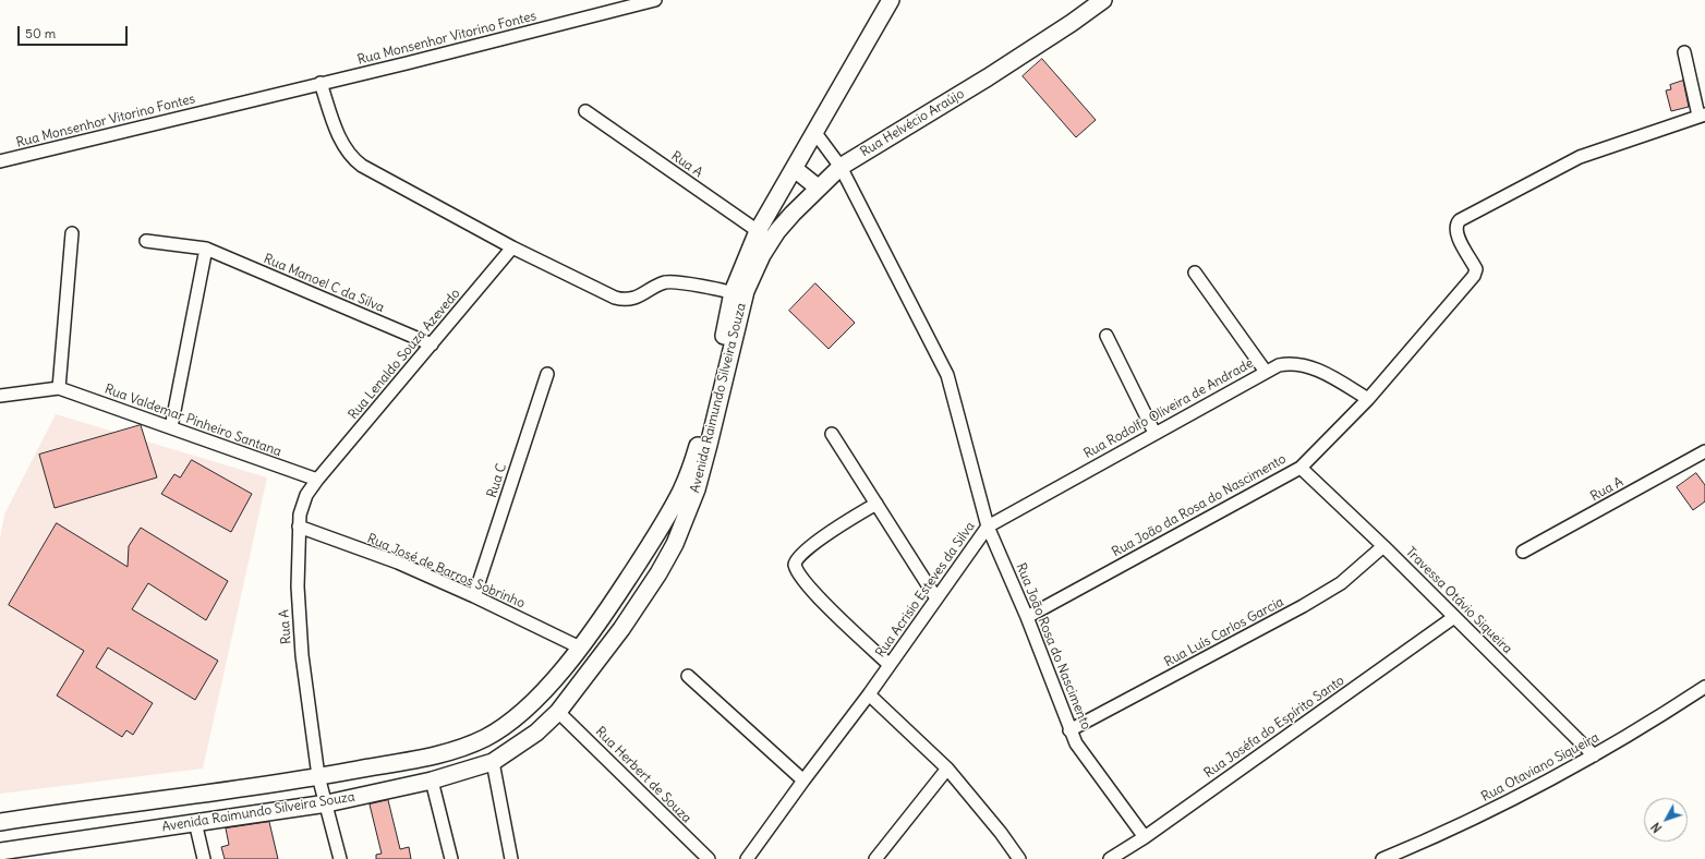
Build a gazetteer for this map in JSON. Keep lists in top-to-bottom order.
{
  "streets": {
    "street": [
      "Rua Monsenhor Vitorino Fontes",
      "Rua Helvécio Araújo",
      "Rua A",
      "Rua Manoel C da Silva",
      "Rua Lenaldo Souza Azevedo",
      "Avenida Raimundo Silveira Souza",
      "Rua Rodolfo Oliveira de Andrade",
      "Rua Valdemar Pinheiro Santana",
      "Rua C",
      "Rua João da Rosa do Nascimento",
      "Rua José de Barros Sobrinho",
      "Rua Acrisio Esteves da Silva",
      "Travessa Otávio Siqueira",
      "Rua Luís Carlos Garcia",
      "Rua João Rosa do Nascimento",
      "Rua Joséfa do Espírito Santo",
      "Rua Otaviano Siqueira",
      "Rua Herbert de Souza"
    ]
  },
  "crossings": [
    ["Rua Helvécio Araújo", "Rua A"],
    ["Rua Helvécio Araújo", "Avenida Raimundo Silveira Souza"],
    ["Rua Helvécio Araújo", "Rua Acrisio Esteves da Silva"],
    ["Rua A", "Rua Lenaldo Souza Azevedo"],
    ["Rua A", "Avenida Raimundo Silveira Souza"],
    ["Rua A", "Rua Valdemar Pinheiro Santana"],
    ["Rua A", "Rua José de Barros Sobrinho"],
    ["Rua Manoel C da Silva", "Rua Lenaldo Souza Azevedo"],
    ["Rua Lenaldo Souza Azevedo", "Avenida Raimundo Silveira Souza"],
    ["Rua Lenaldo Souza Azevedo", "Rua Valdemar Pinheiro Santana"],
    ["Avenida Raimundo Silveira Souza", "Rua José de Barros Sobrinho"],
    ["Avenida Raimundo Silveira Souza", "Rua Acrisio Esteves da Silva"],
    ["Avenida Raimundo Silveira Souza", "Rua Herbert de Souza"],
    ["Rua Rodolfo Oliveira de Andrade", "Rua João da Rosa do Nascimento"],
    ["Rua Rodolfo Oliveira de Andrade", "Rua Acrisio Esteves da Silva"],
    ["Rua Rodolfo Oliveira de Andrade", "Rua João Rosa do Nascimento"],
    ["Rua C", "Rua José de Barros Sobrinho"],
    ["Rua João da Rosa do Nascimento", "Travessa Otávio Siqueira"],
    ["Rua João da Rosa do Nascimento", "Rua João Rosa do Nascimento"],
    ["Rua Acrisio Esteves da Silva", "Rua João Rosa do Nascimento"],
    ["Travessa Otávio Siqueira", "Rua Luís Carlos Garcia"],
    ["Travessa Otávio Siqueira", "Rua Joséfa do Espírito Santo"],
    ["Travessa Otávio Siqueira", "Rua Otaviano Siqueira"],
    ["Rua Luís Carlos Garcia", "Rua João Rosa do Nascimento"],
    ["Rua João Rosa do Nascimento", "Rua Joséfa do Espírito Santo"]
  ],
  "scale_bar": "50 m",
  "north": "bottom left"
}
